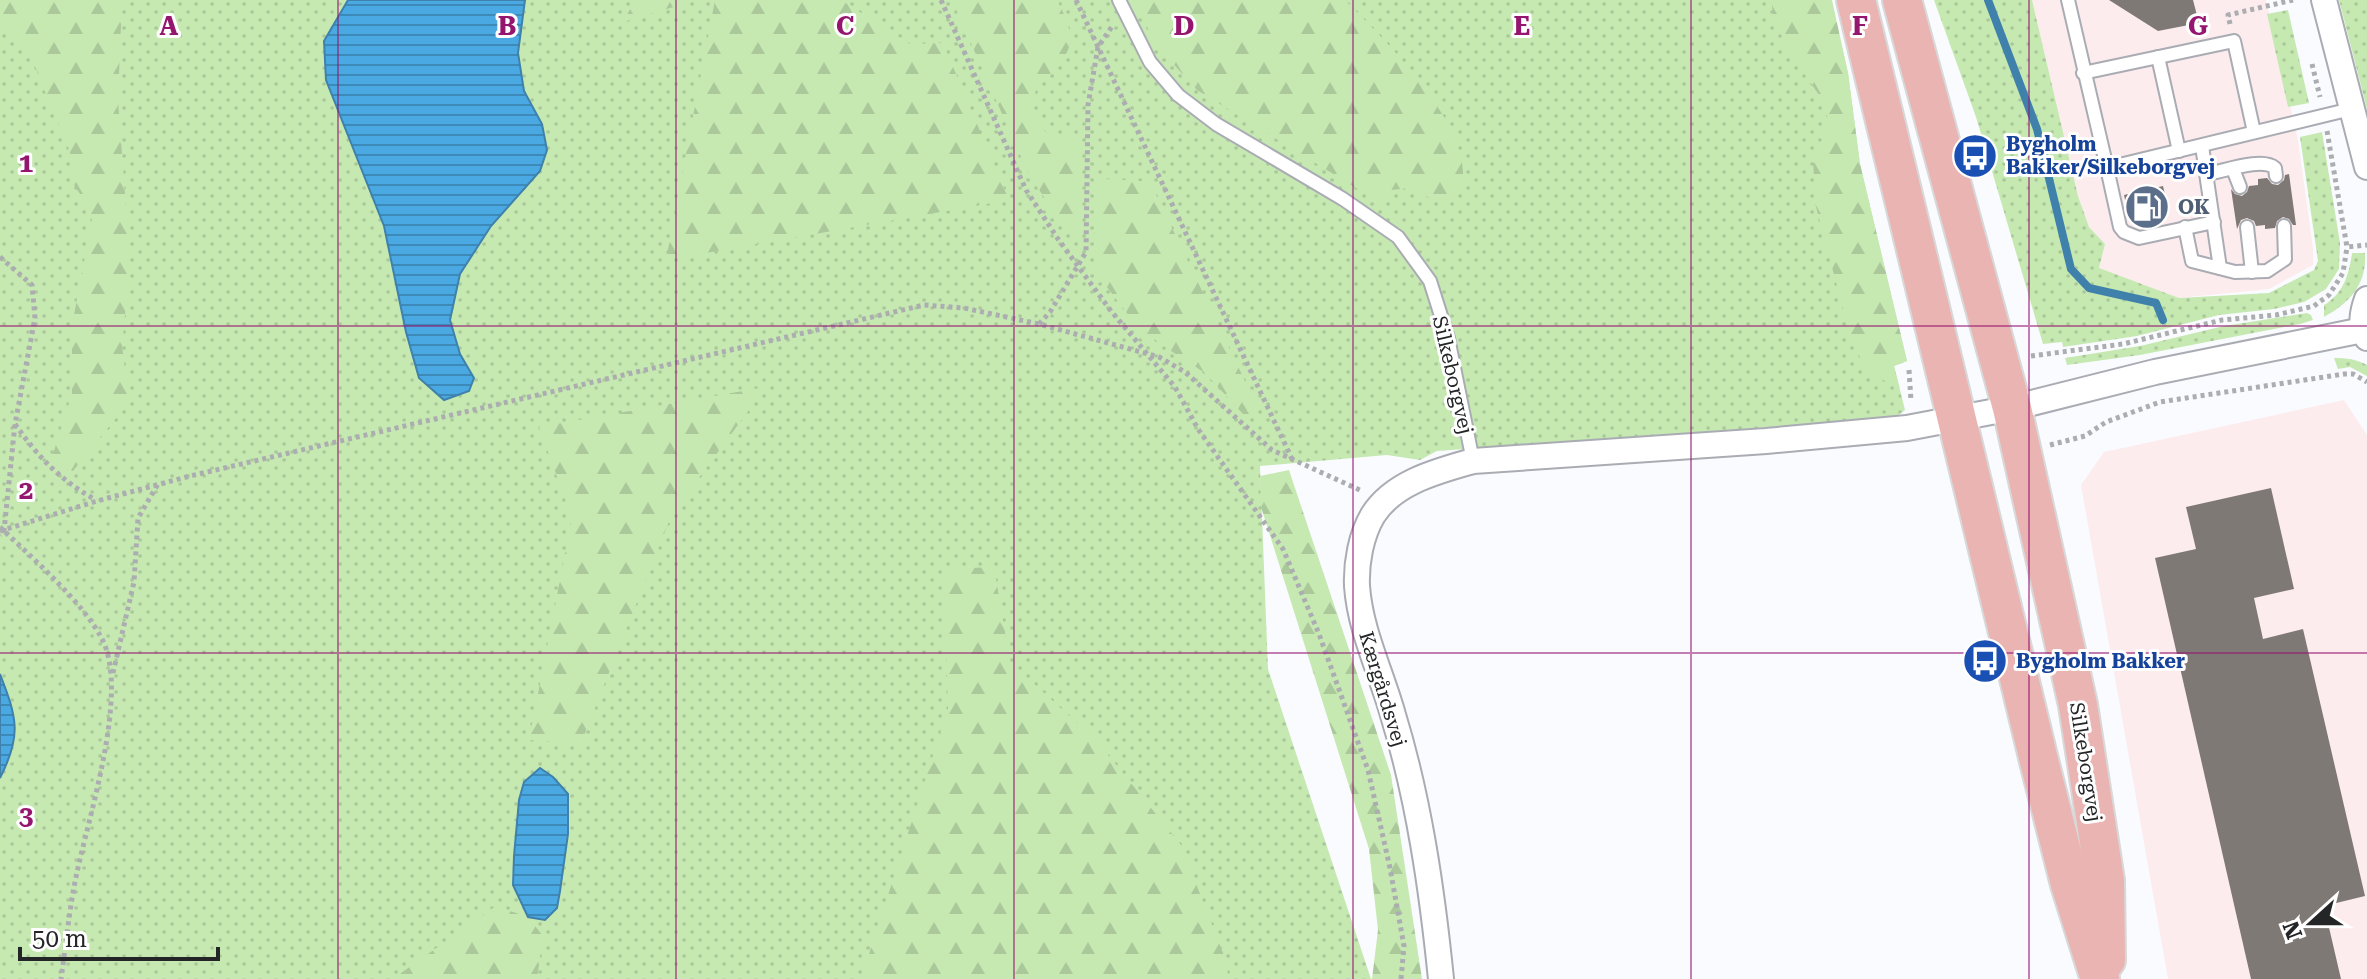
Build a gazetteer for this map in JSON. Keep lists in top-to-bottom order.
{
  "streets": {
    "main road": ["Silkeborgvej"],
    "street": ["Kærgårdsvej"]
  },
  "crossings": [
    ["Silkeborgvej", "Kærgårdsvej"]
  ],
  "places": {
    "bus stop": ["Bygholm Bakker/Silkeborgvej", "Bygholm Bakker"],
    "fuel station": ["OK"]
  },
  "scale_bar": "50 m",
  "north": "left",
  "grid": {
    "columns": [
      "A",
      "B",
      "C",
      "D",
      "E",
      "F",
      "G"
    ],
    "rows": ["1", "2", "3"]
  }
}
